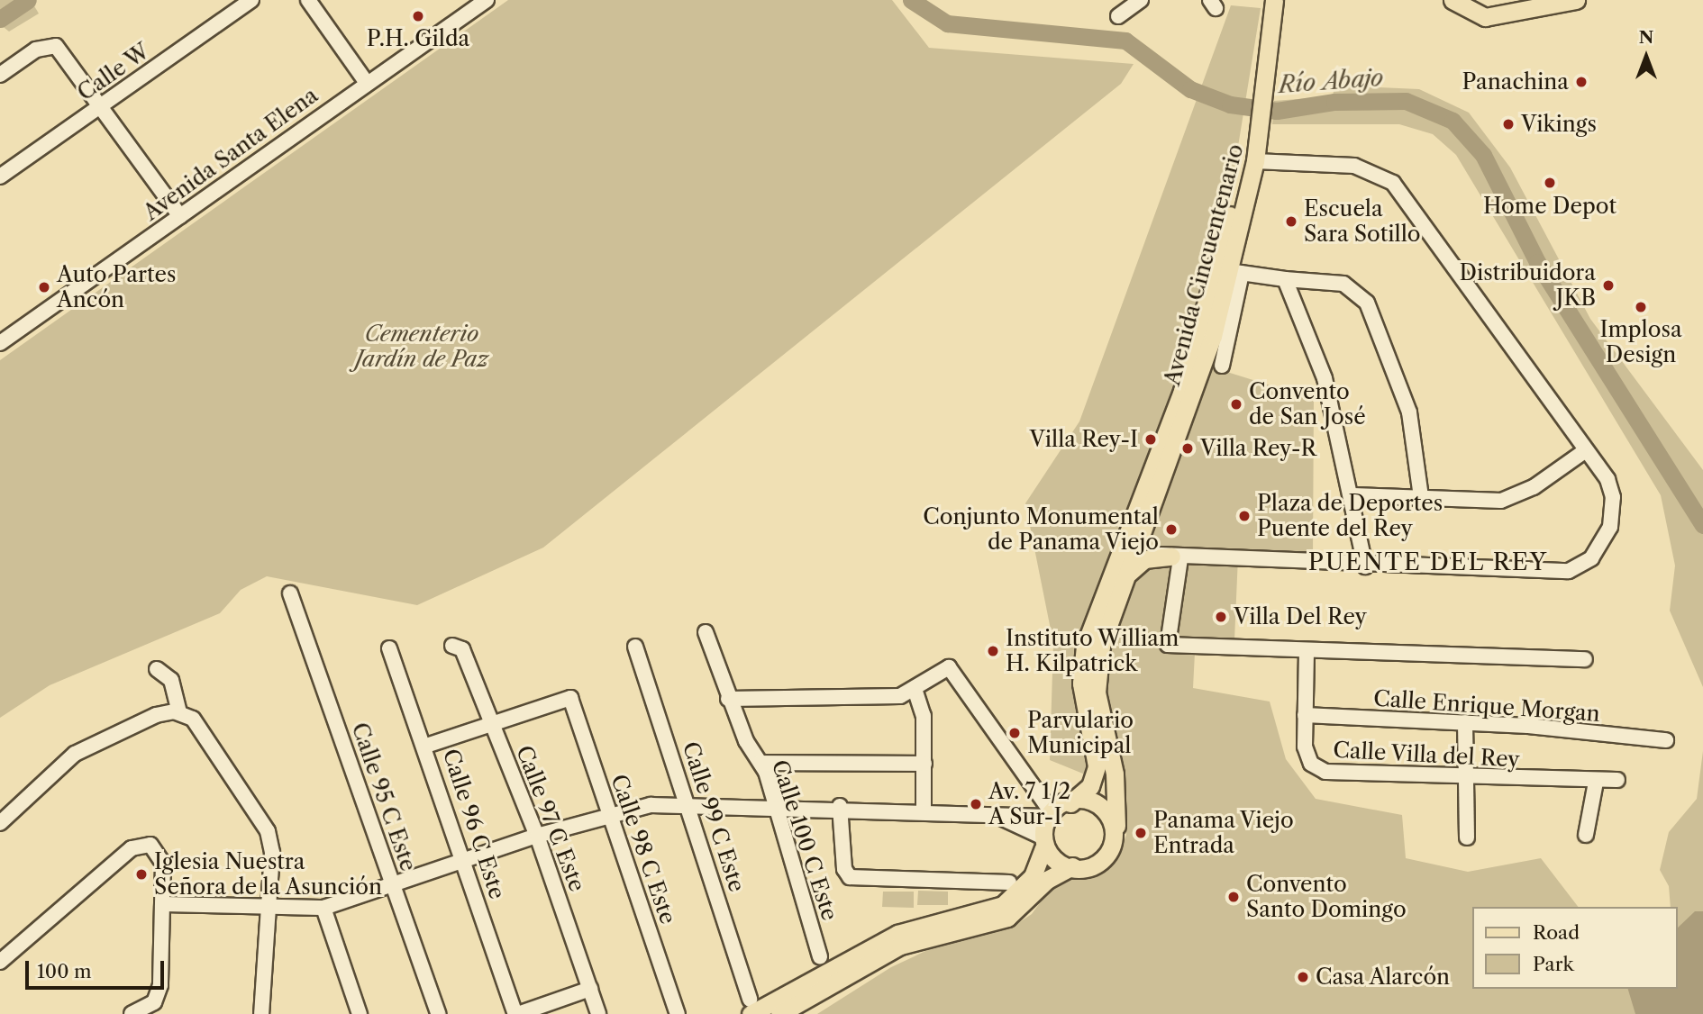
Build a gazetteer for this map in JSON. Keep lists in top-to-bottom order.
{
  "streets": {
    "main road": ["Avenida Cincuentenario"],
    "street": [
      "Calle W",
      "Avenida Santa Elena",
      "Calle Enrique Morgan",
      "Calle Villa del Rey",
      "Calle 95 C Este",
      "Calle 99 C Este",
      "Calle 97 C Este",
      "Calle 96 C Este",
      "Calle 100 C Este",
      "Calle 98 C Este"
    ]
  },
  "crossings": [
    ["Calle Enrique Morgan", "Calle Villa del Rey"],
    ["Calle 97 C Este", "Calle 98 C Este"]
  ],
  "districts": ["PUENTE DEL REY"],
  "water": ["Río Abajo"],
  "parks": ["Cementerio Jardín de Paz"],
  "places": [
    "P.H. Gilda",
    "Panachina",
    "Vikings",
    "Home Depot",
    "Escuela Sara Sotillo",
    "Distribuidora JKB",
    "Auto Partes Ancón",
    "Implosa Design",
    "Convento de San José",
    "Villa Rey-I",
    "Villa Rey-R",
    "Plaza de Deportes Puente del Rey",
    "Conjunto Monumental de Panama Viejo",
    "Villa Del Rey",
    "Instituto William H. Kilpatrick",
    "Parvulario Municipal",
    "Av. 7 1/2 A Sur-I",
    "Panama Viejo Entrada",
    "Iglesia Nuestra Señora de la Asunción",
    "Convento Santo Domingo",
    "Casa Alarcón"
  ],
  "legend": ["Road", "Park"],
  "scale_bar": "100 m",
  "north": "top"
}
